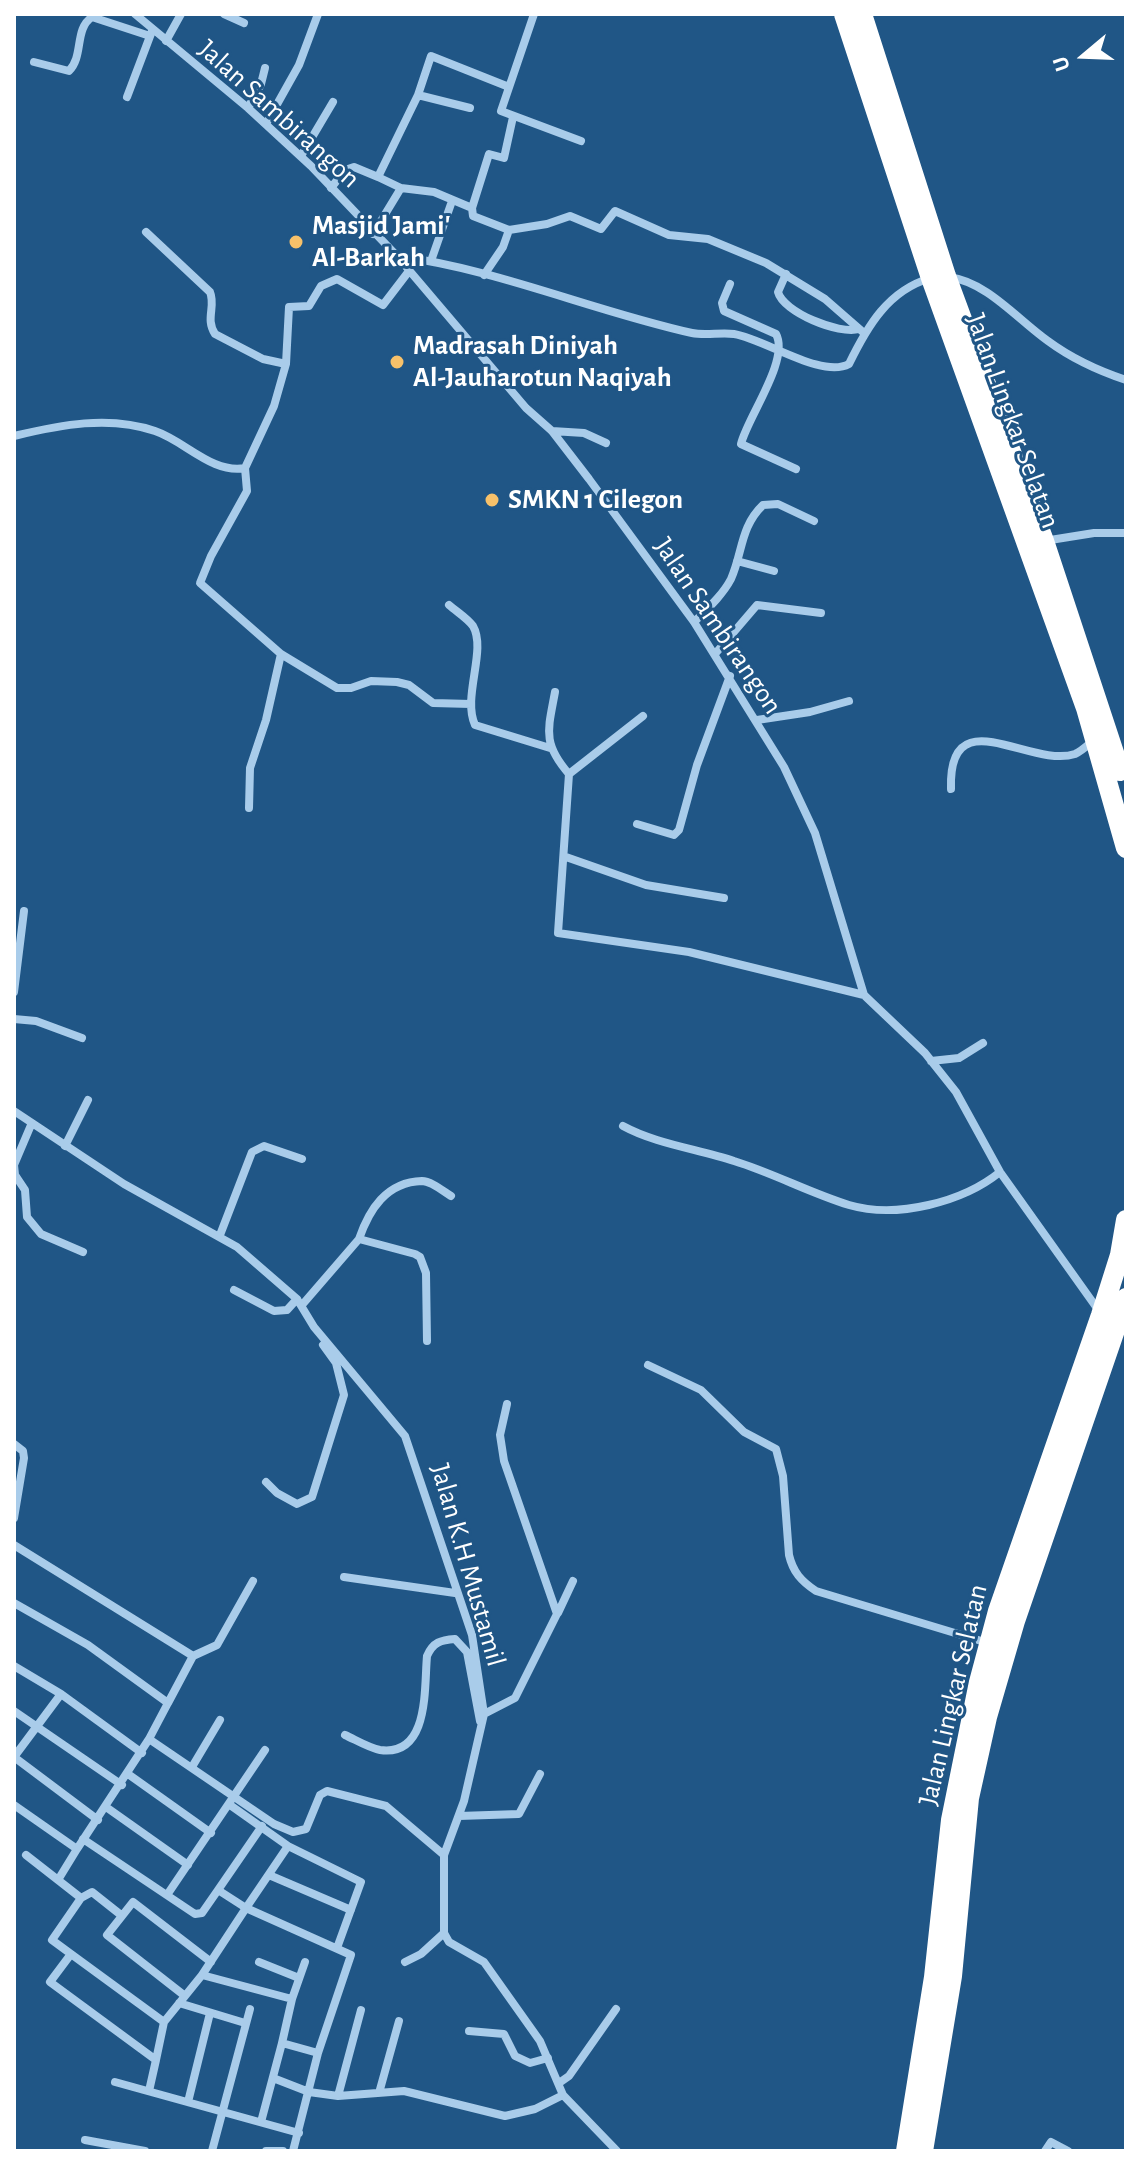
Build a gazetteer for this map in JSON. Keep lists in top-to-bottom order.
{
  "streets": {
    "highway": ["Jalan Lingkar Selatan"],
    "street": ["Jalan Sambirangon", "Jalan K.H Mustamil"]
  },
  "crossings": [
    ["Jalan Sambirangon", "Jalan Lingkar Selatan"]
  ],
  "places": ["Masjid Jami' Al-Barkah", "Madrasah Diniyah Al-Jauharotun Naqiyah", "SMKN 1 Cilegon"],
  "north": "left"
}
